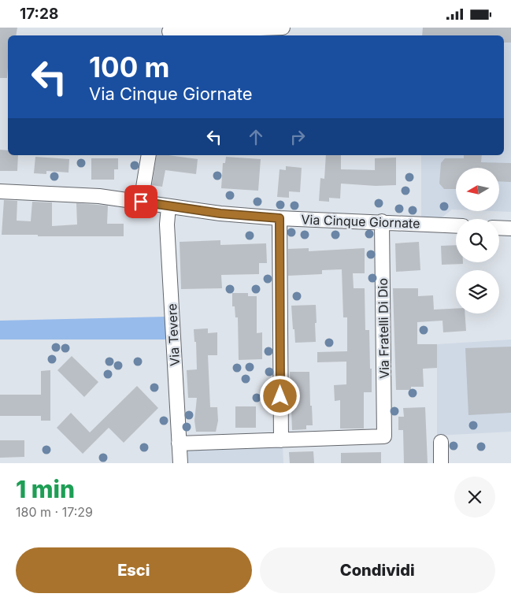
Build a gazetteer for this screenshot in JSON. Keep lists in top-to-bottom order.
{
  "streets": {
    "street": ["Via Cinque Giornate", "Via Fratelli Di Dio", "Via Tevere"]
  },
  "crossings": [
    ["Via Cinque Giornate", "Via Fratelli Di Dio"],
    ["Via Cinque Giornate", "Via Tevere"]
  ],
  "north": "left",
  "page": {
    "status": "17:28",
    "turn": ["100 m", "Via Cinque Giornate"],
    "heading": ["1 min", "180 m · 17:29"],
    "buttons": ["Esci", "Condividi"]
  }
}
